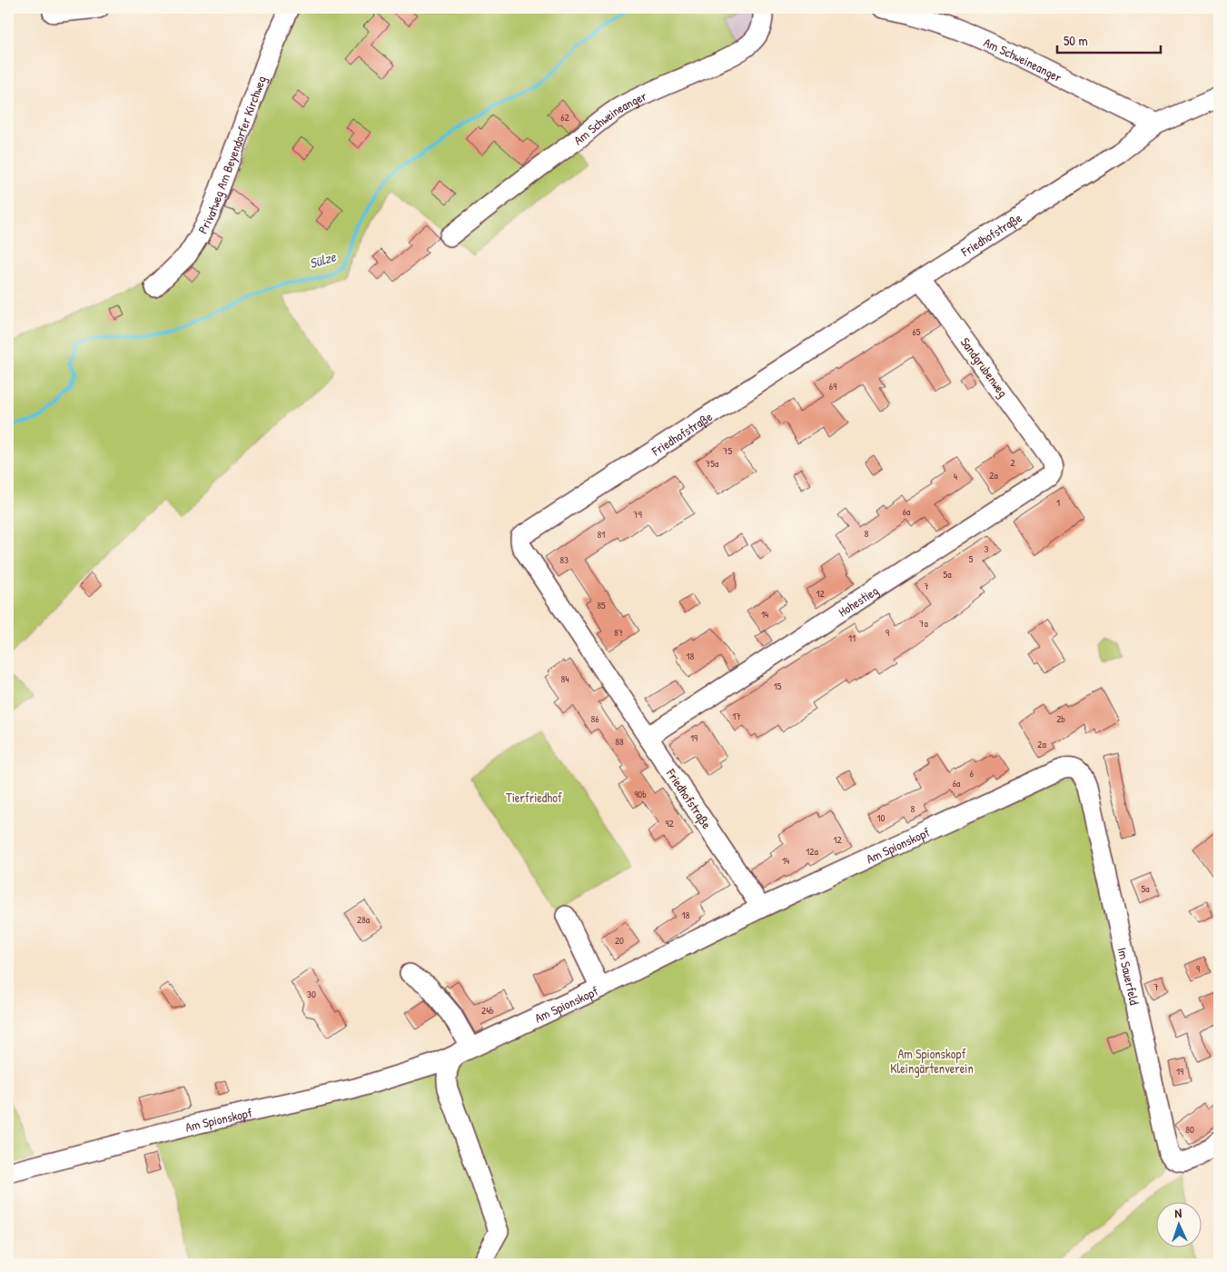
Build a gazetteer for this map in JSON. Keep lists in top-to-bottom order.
{
  "streets": {
    "street": [
      "Am Schweineanger",
      "Privatweg Am Beyendorfer Kirchweg",
      "Friedhofstraße",
      "Sandgrubenweg",
      "Hohestieg",
      "Am Spionskopf",
      "Im Sauerfeld"
    ]
  },
  "crossings": [
    ["Am Schweineanger", "Friedhofstraße"],
    ["Friedhofstraße", "Sandgrubenweg"],
    ["Friedhofstraße", "Hohestieg"],
    ["Friedhofstraße", "Am Spionskopf"],
    ["Sandgrubenweg", "Hohestieg"],
    ["Am Spionskopf", "Im Sauerfeld"]
  ],
  "water": ["Sülze"],
  "parks": ["Tierfriedhof", "Am Spionskopf Kleingärtenverein"],
  "house_numbers": [
    "62",
    "65",
    "69",
    "75",
    "2",
    "75a",
    "2a",
    "4",
    "1",
    "6a",
    "79",
    "8",
    "81",
    "3",
    "5",
    "83",
    "5a",
    "7",
    "12",
    "85",
    "14",
    "7a",
    "87",
    "9",
    "11",
    "18",
    "84",
    "15",
    "17",
    "86",
    "2b",
    "19",
    "88",
    "2a",
    "6",
    "6a",
    "90b",
    "8",
    "10",
    "92",
    "12",
    "12a",
    "14",
    "5a",
    "18",
    "28a",
    "20",
    "9",
    "7",
    "30",
    "24b",
    "19",
    "80"
  ],
  "scale_bar": "50 m",
  "north": "top"
}
